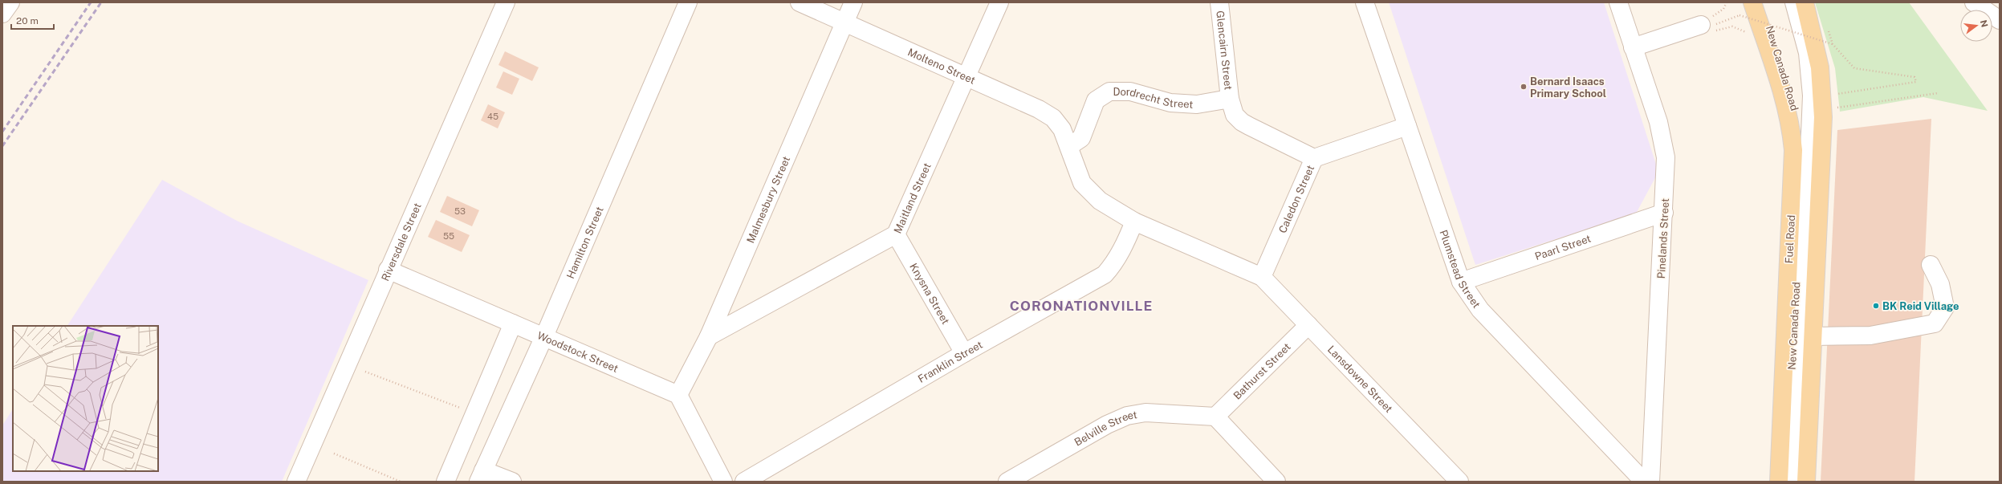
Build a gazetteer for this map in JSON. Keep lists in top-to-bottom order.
{
  "streets": {
    "main road": ["Fuel Road"],
    "street": [
      "Glencairn Street",
      "Molteno Street",
      "New Canada Road",
      "Dordrecht Street",
      "Maitland Street",
      "Caledon Street",
      "Malmesbury Street",
      "Pinelands Street",
      "Riversdale Street",
      "Hamilton Street",
      "Paarl Street",
      "Plumstead Street",
      "Knysna Street",
      "Woodstock Street",
      "Franklin Street",
      "Bathurst Street",
      "Lansdowne Street",
      "Belville Street"
    ]
  },
  "crossings": [
    ["Glencairn Street", "Dordrecht Street"],
    ["Molteno Street", "Dordrecht Street"],
    ["Molteno Street", "Maitland Street"],
    ["Molteno Street", "Malmesbury Street"],
    ["Maitland Street", "Malmesbury Street"],
    ["Maitland Street", "Knysna Street"],
    ["Caledon Street", "Plumstead Street"],
    ["Caledon Street", "Lansdowne Street"],
    ["Malmesbury Street", "Woodstock Street"],
    ["Pinelands Street", "Paarl Street"],
    ["Riversdale Street", "Woodstock Street"],
    ["Hamilton Street", "Woodstock Street"],
    ["Paarl Street", "Plumstead Street"],
    ["Knysna Street", "Franklin Street"],
    ["Bathurst Street", "Lansdowne Street"],
    ["Bathurst Street", "Belville Street"]
  ],
  "districts": ["CORONATIONVILLE"],
  "places": ["Bernard Isaacs Primary School", "BK Reid Village"],
  "house_numbers": ["45", "53", "55"],
  "scale_bar": "20 m",
  "north": "right"
}
